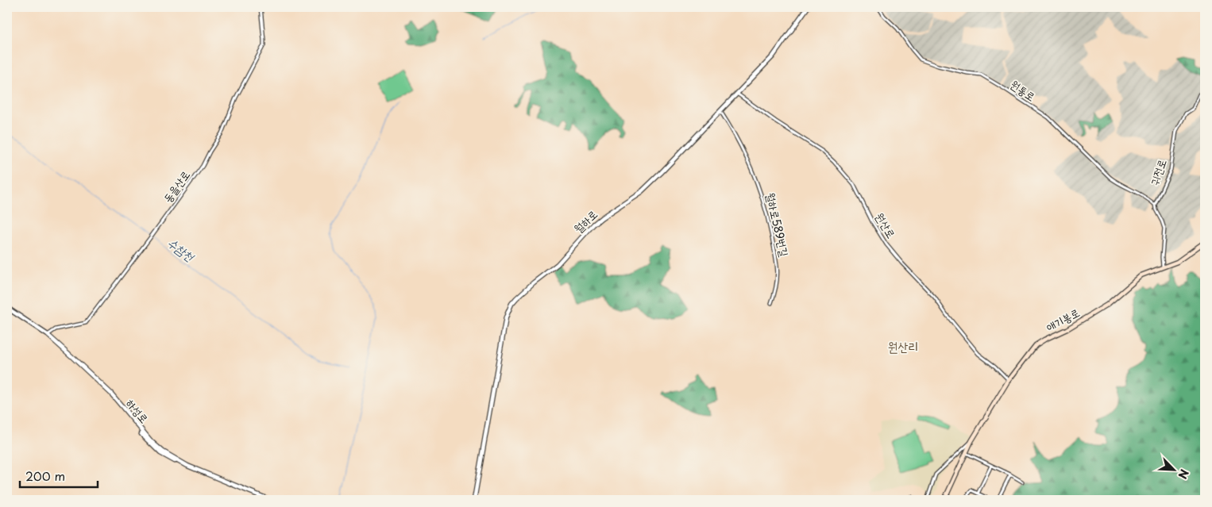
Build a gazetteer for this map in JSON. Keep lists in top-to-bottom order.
{
  "streets": {
    "main road": ["애기봉로"],
    "street": [
      "원통로",
      "귀전로",
      "동을산로",
      "월하로",
      "월하로589번길",
      "원산로",
      "하성로"
    ]
  },
  "crossings": [
    ["원통로", "귀전로"],
    ["동을산로", "하성로"],
    ["월하로", "월하로589번길"],
    ["월하로", "원산로"],
    ["원산로", "애기봉로"]
  ],
  "districts": ["원산리"],
  "water": ["수참천"],
  "scale_bar": "200 m",
  "north": "bottom right"
}
